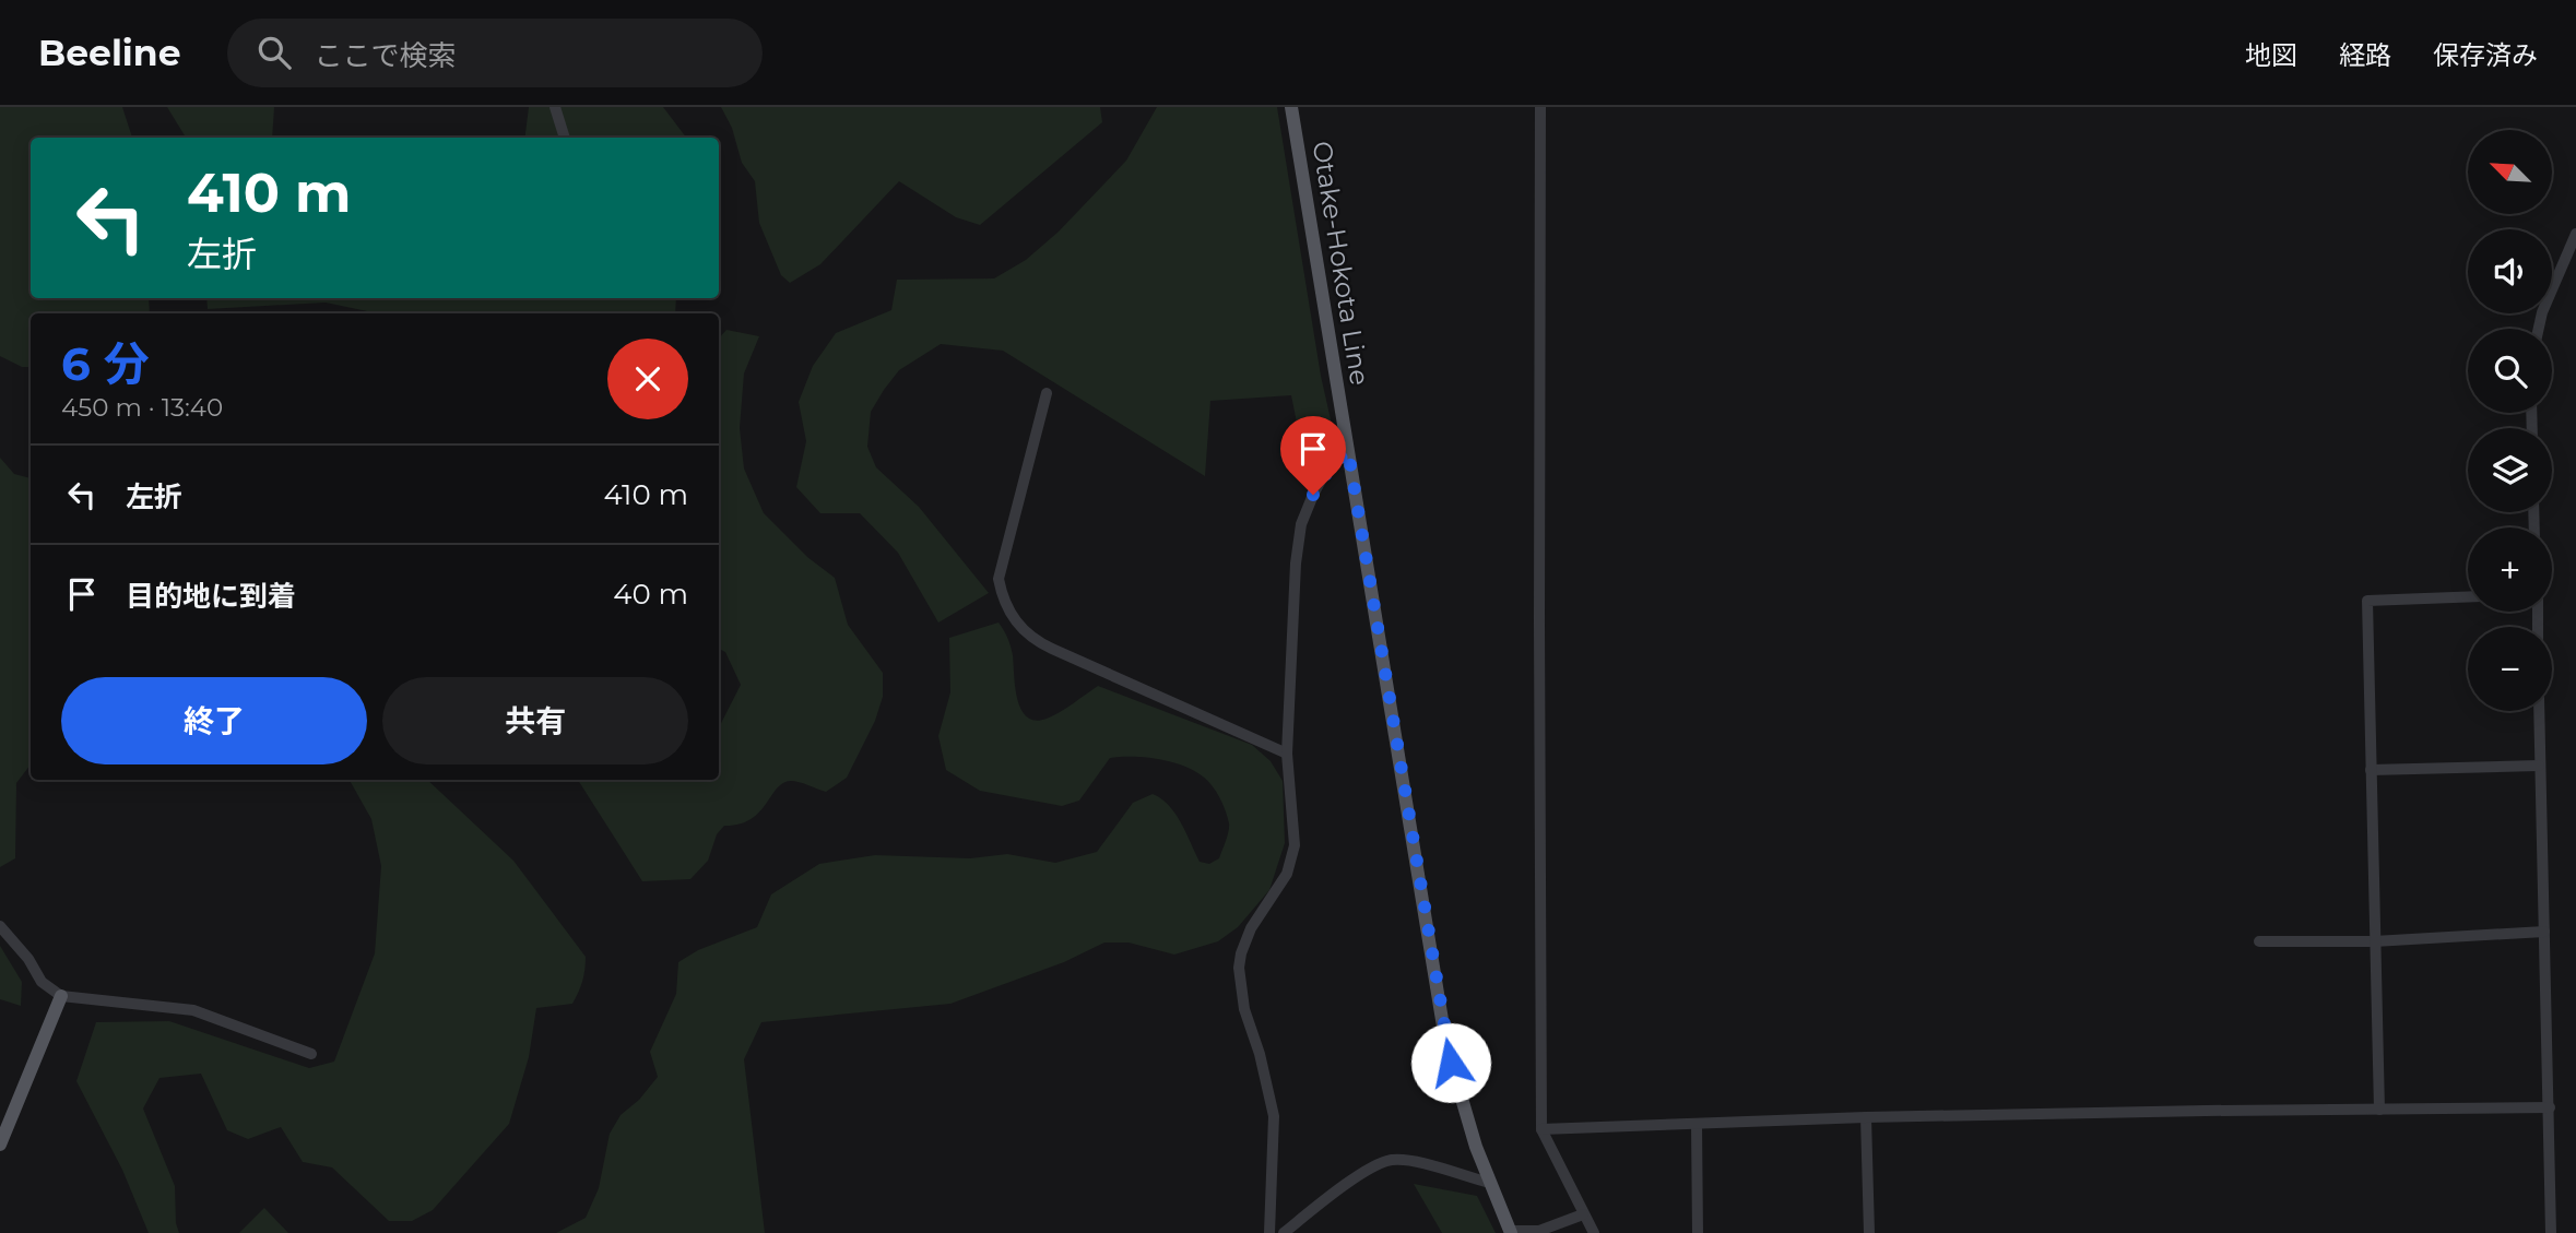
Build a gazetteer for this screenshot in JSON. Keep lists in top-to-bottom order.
{
  "streets": {
    "main road": ["Otake-Hokota Line"]
  },
  "north": "top left",
  "page": {
    "header": "Beeline",
    "search": "ここで検索",
    "nav": ["地図", "経路", "保存済み"],
    "map_buttons": ["+", "−"],
    "turn": ["410 m", "左折"],
    "heading": ["6 分", "450 m · 13:40"],
    "list": [
      {
        "name": "左折",
        "value": "410 m"
      },
      {
        "name": "目的地に到着",
        "value": "40 m"
      }
    ],
    "buttons": ["終了", "共有"]
  }
}
